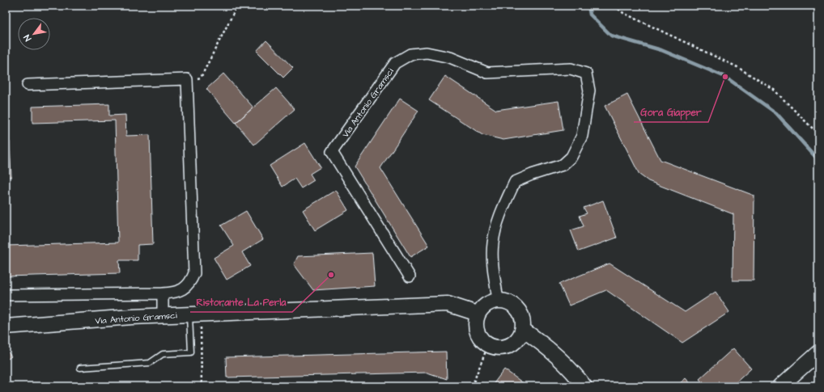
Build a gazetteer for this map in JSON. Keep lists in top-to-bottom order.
{
  "streets": {
    "street": ["Via Antonio Gramsci"]
  },
  "places": ["Gora Giapper", "Ristorante La Perla"],
  "north": "bottom left"
}
